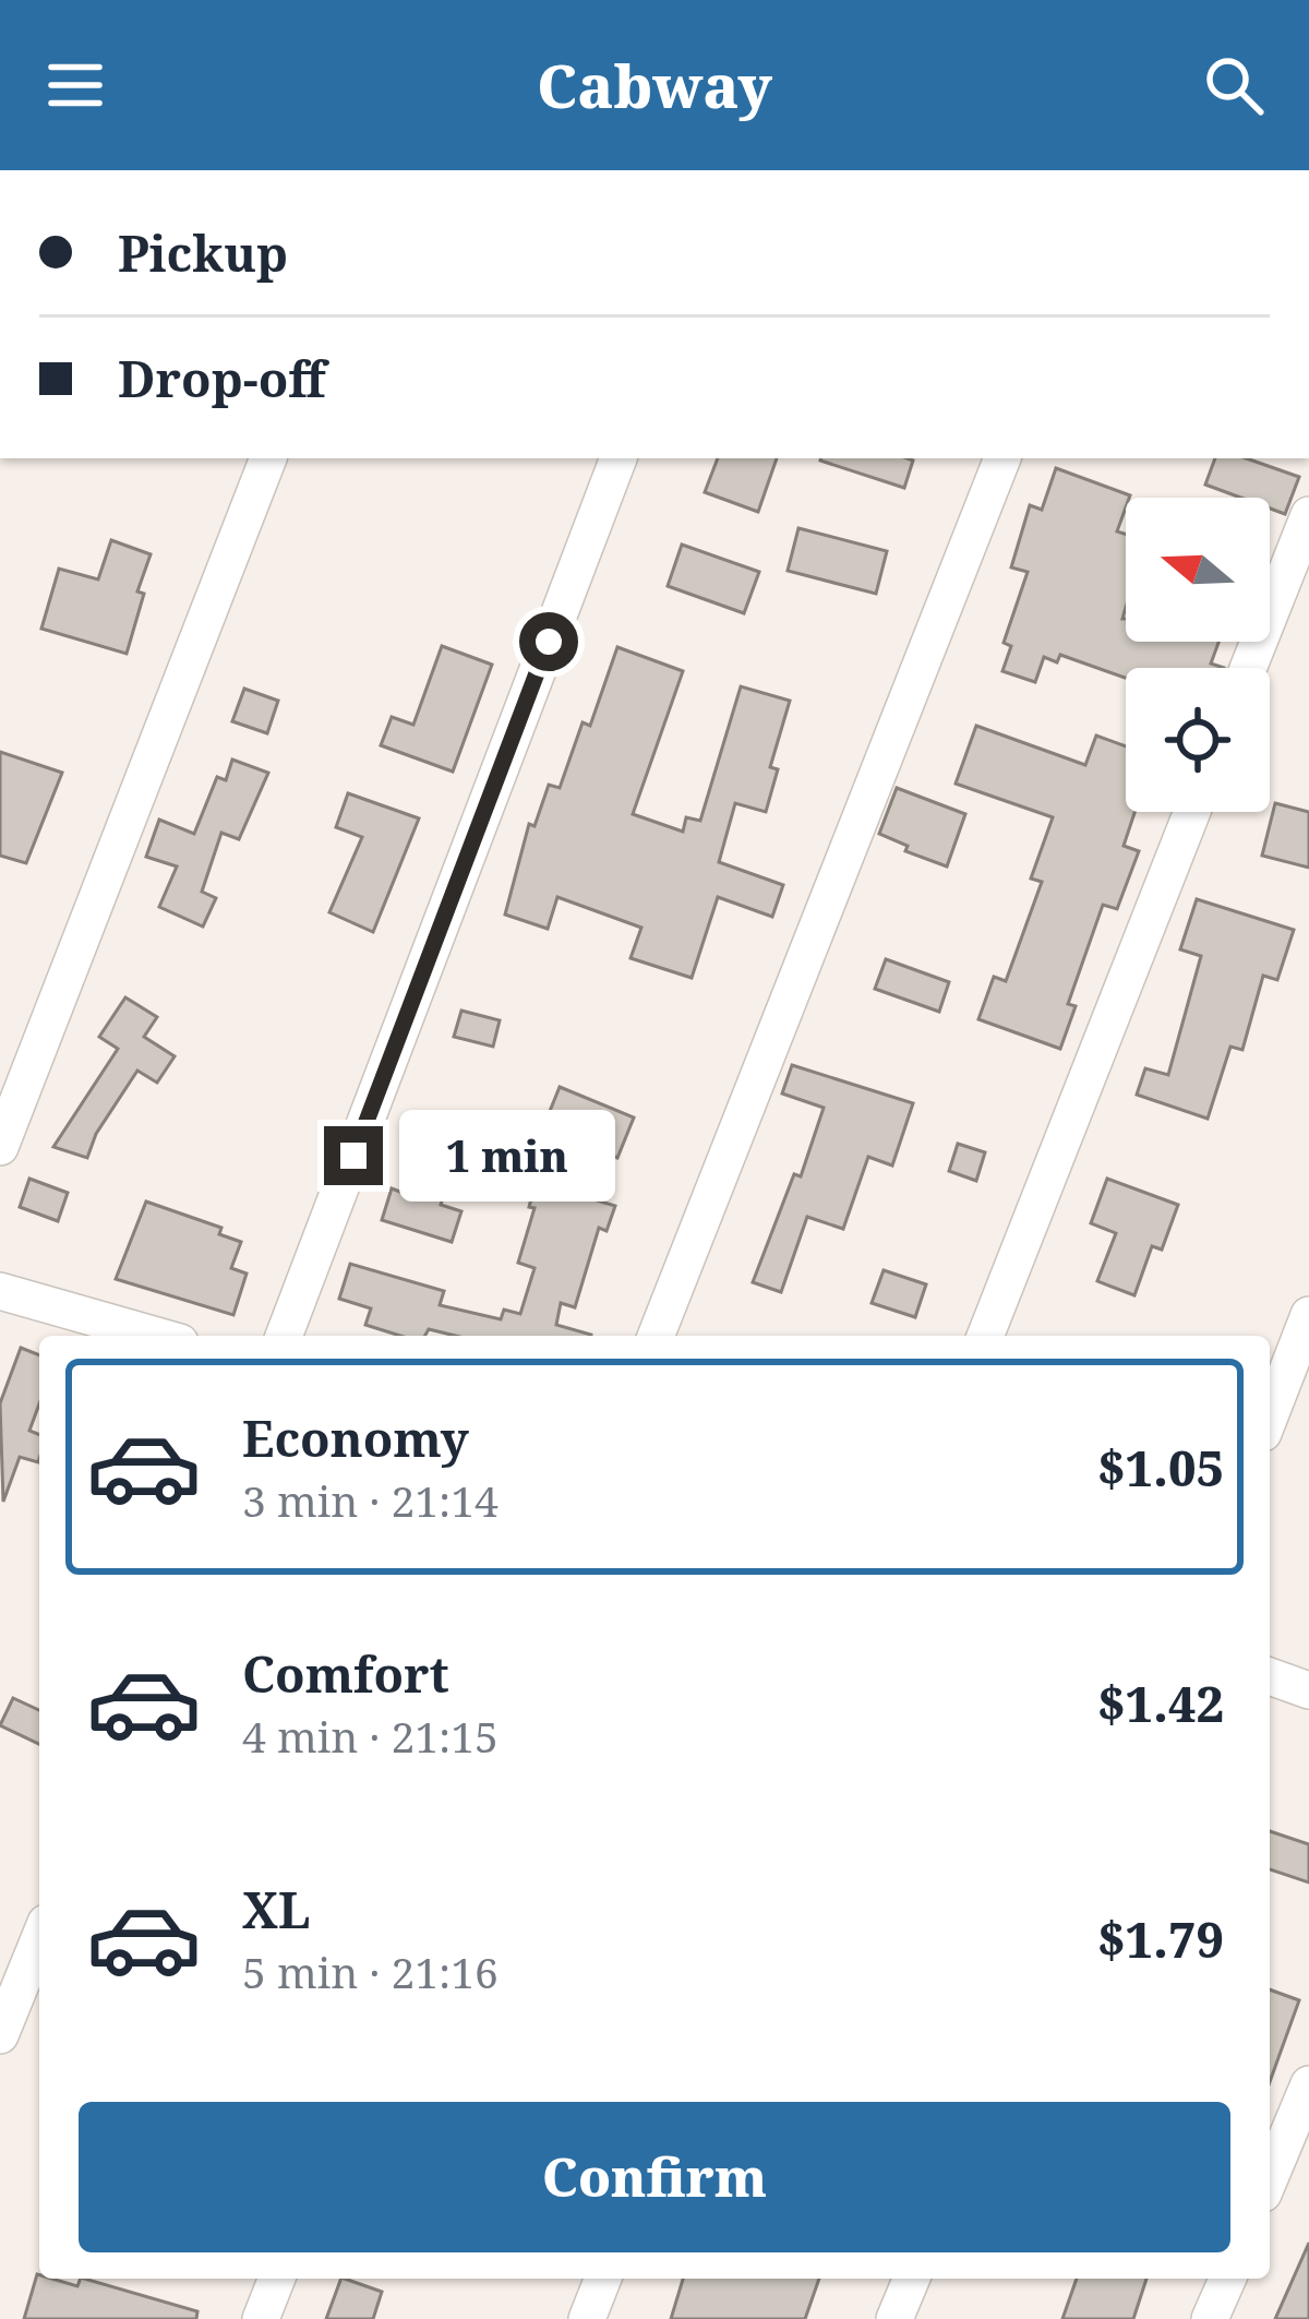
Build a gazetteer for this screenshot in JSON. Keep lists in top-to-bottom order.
{
  "north": "left",
  "page": {
    "header": "Cabway",
    "banner": ["Pickup", "Drop-off"],
    "bubble": "1 min",
    "list": [
      {
        "name": "Economy",
        "note": "3 min · 21:14",
        "value": "$1.05"
      },
      {
        "name": "Comfort",
        "note": "4 min · 21:15",
        "value": "$1.42"
      },
      {
        "name": "XL",
        "note": "5 min · 21:16",
        "value": "$1.79"
      }
    ],
    "buttons": "Confirm"
  }
}
